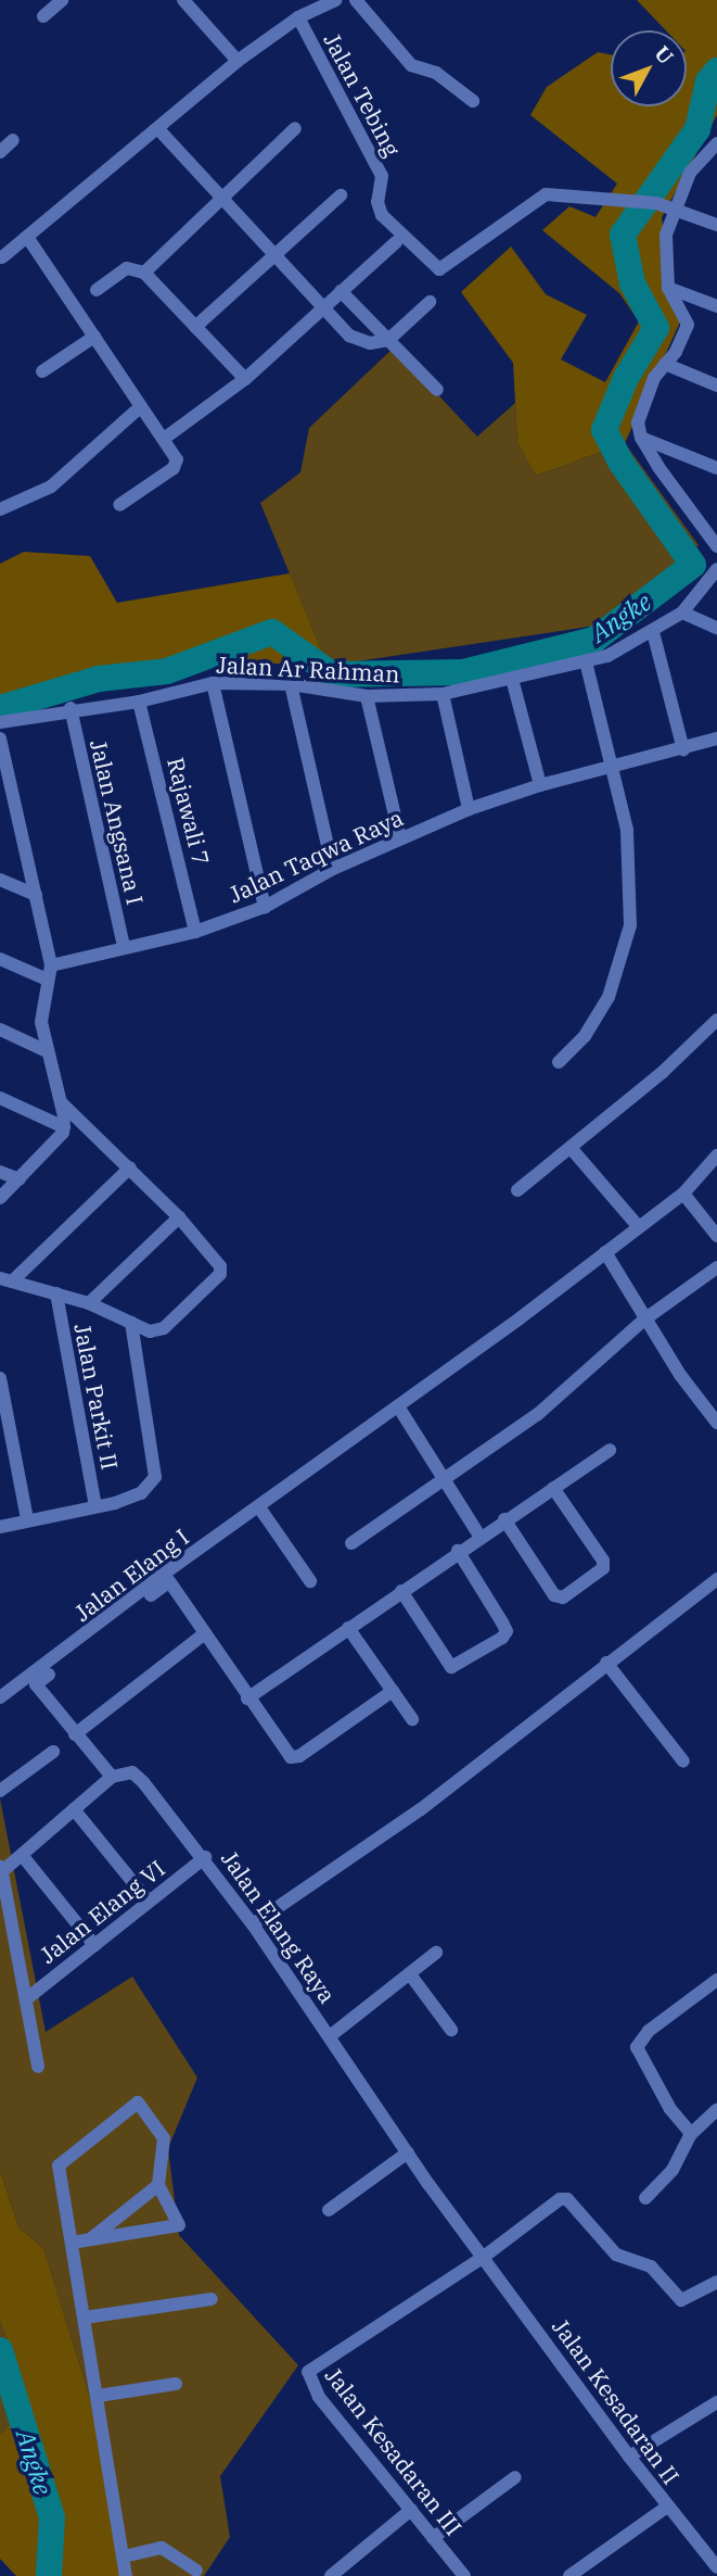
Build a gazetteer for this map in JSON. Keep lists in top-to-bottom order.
{
  "streets": {
    "street": [
      "Jalan Tebing",
      "Jalan Ar Rahman",
      "Rajawali 7",
      "Jalan Angsana I",
      "Jalan Taqwa Raya",
      "Jalan Parkit II",
      "Jalan Elang I",
      "Jalan Elang VI",
      "Jalan Elang Raya",
      "Jalan Kesadaran II",
      "Jalan Kesadaran III"
    ]
  },
  "crossings": [
    ["Jalan Ar Rahman", "Rajawali 7"],
    ["Jalan Ar Rahman", "Jalan Angsana I"],
    ["Rajawali 7", "Jalan Taqwa Raya"],
    ["Jalan Angsana I", "Jalan Taqwa Raya"],
    ["Jalan Elang VI", "Jalan Elang Raya"],
    ["Jalan Elang Raya", "Jalan Kesadaran II"],
    ["Jalan Elang Raya", "Jalan Kesadaran III"],
    ["Jalan Kesadaran II", "Jalan Kesadaran III"]
  ],
  "water": ["Angke"],
  "north": "top right"
}
